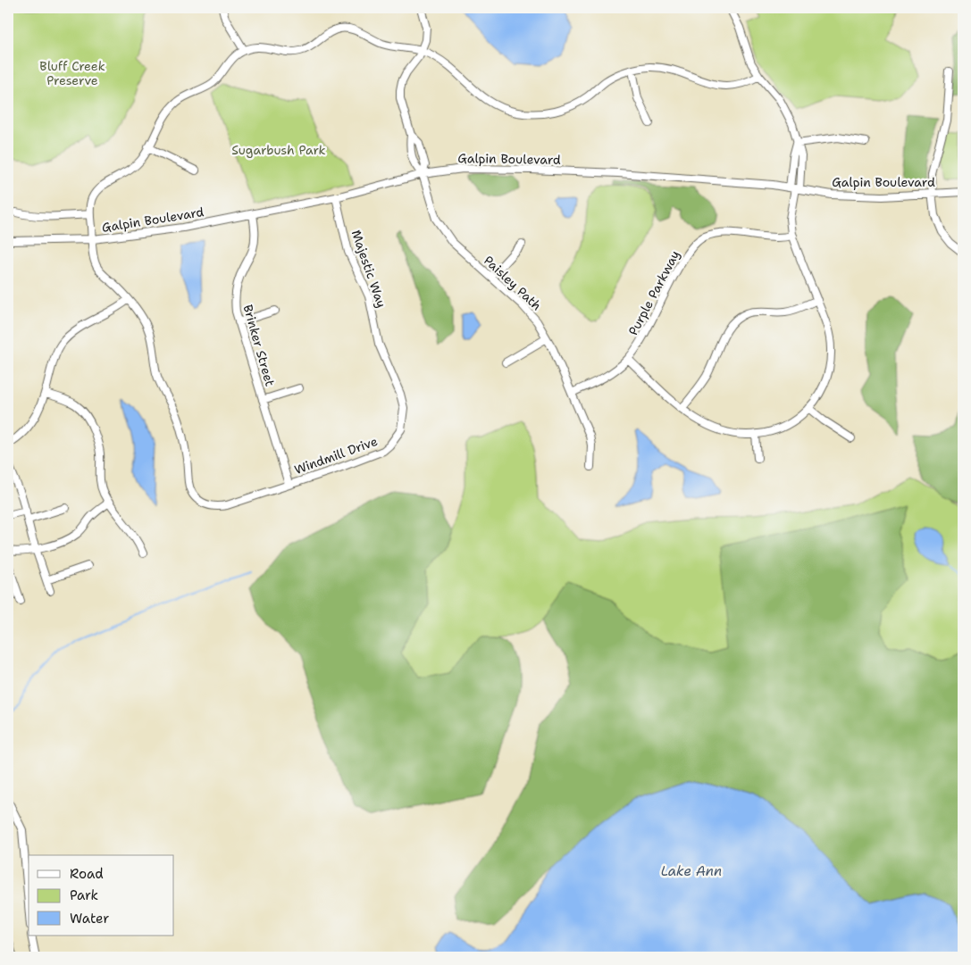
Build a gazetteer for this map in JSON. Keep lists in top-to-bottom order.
{
  "streets": {
    "street": [
      "Galpin Boulevard",
      "Majestic Way",
      "Paisley Path",
      "Purple Parkway",
      "Brinker Street",
      "Windmill Drive"
    ]
  },
  "crossings": [
    ["Galpin Boulevard", "Majestic Way"],
    ["Galpin Boulevard", "Paisley Path"],
    ["Galpin Boulevard", "Brinker Street"],
    ["Galpin Boulevard", "Windmill Drive"],
    ["Majestic Way", "Windmill Drive"],
    ["Paisley Path", "Purple Parkway"],
    ["Brinker Street", "Windmill Drive"]
  ],
  "water": ["Lake Ann"],
  "parks": ["Bluff Creek Preserve", "Sugarbush Park"],
  "legend": ["Road", "Park", "Water"]
}
